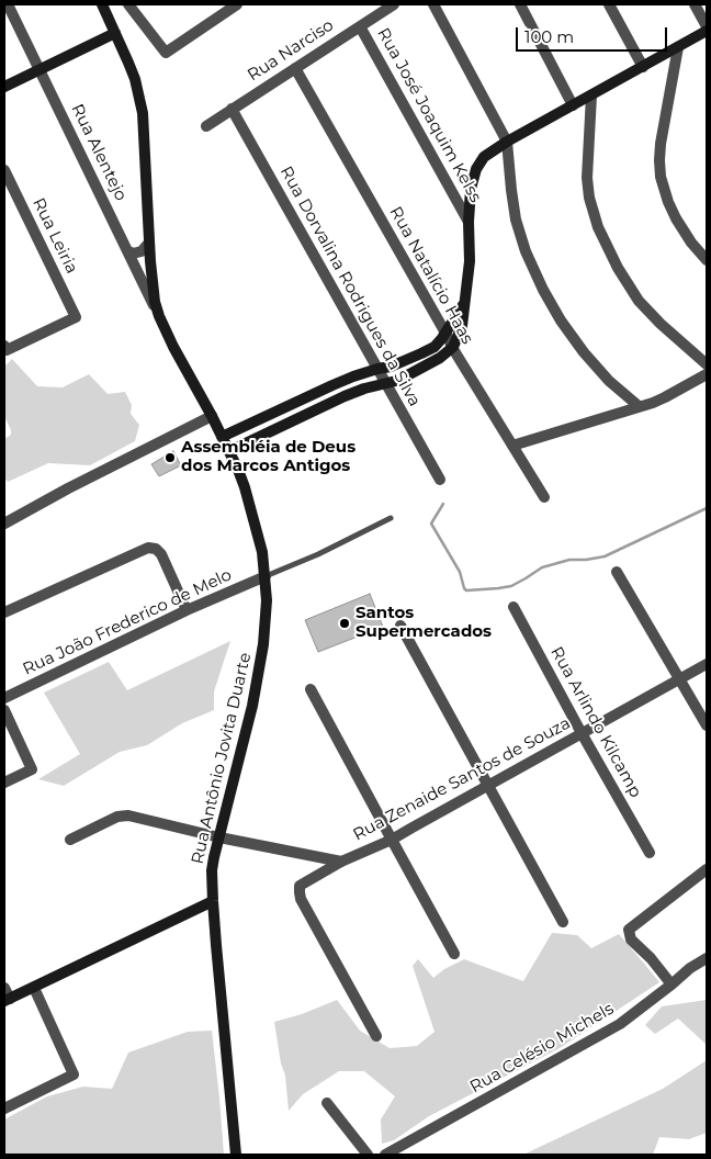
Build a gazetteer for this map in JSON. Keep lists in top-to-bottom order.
{
  "streets": {
    "main road": ["Rua Antônio Jovita Duarte"],
    "street": [
      "Rua Narciso",
      "Rua José Joaquim Kelss",
      "Rua Alentejo",
      "Rua Leiria",
      "Rua Natalício Haas",
      "Rua Dorvalina Rodrigues da Silva",
      "Rua João Frederico de Melo",
      "Rua Arlindo Kilcamp",
      "Rua Zenaide Santos de Souza",
      "Rua Celésio Michels"
    ]
  },
  "crossings": [
    ["Rua Narciso", "Rua José Joaquim Kelss"],
    ["Rua Narciso", "Rua Natalício Haas"],
    ["Rua Narciso", "Rua Dorvalina Rodrigues da Silva"],
    ["Rua Alentejo", "Rua Antônio Jovita Duarte"],
    ["Rua João Frederico de Melo", "Rua Antônio Jovita Duarte"],
    ["Rua Arlindo Kilcamp", "Rua Zenaide Santos de Souza"],
    ["Rua Antônio Jovita Duarte", "Rua Zenaide Santos de Souza"]
  ],
  "places": ["Assembléia de Deus dos Marcos Antigos", "Santos Supermercados"],
  "scale_bar": "100 m"
}
